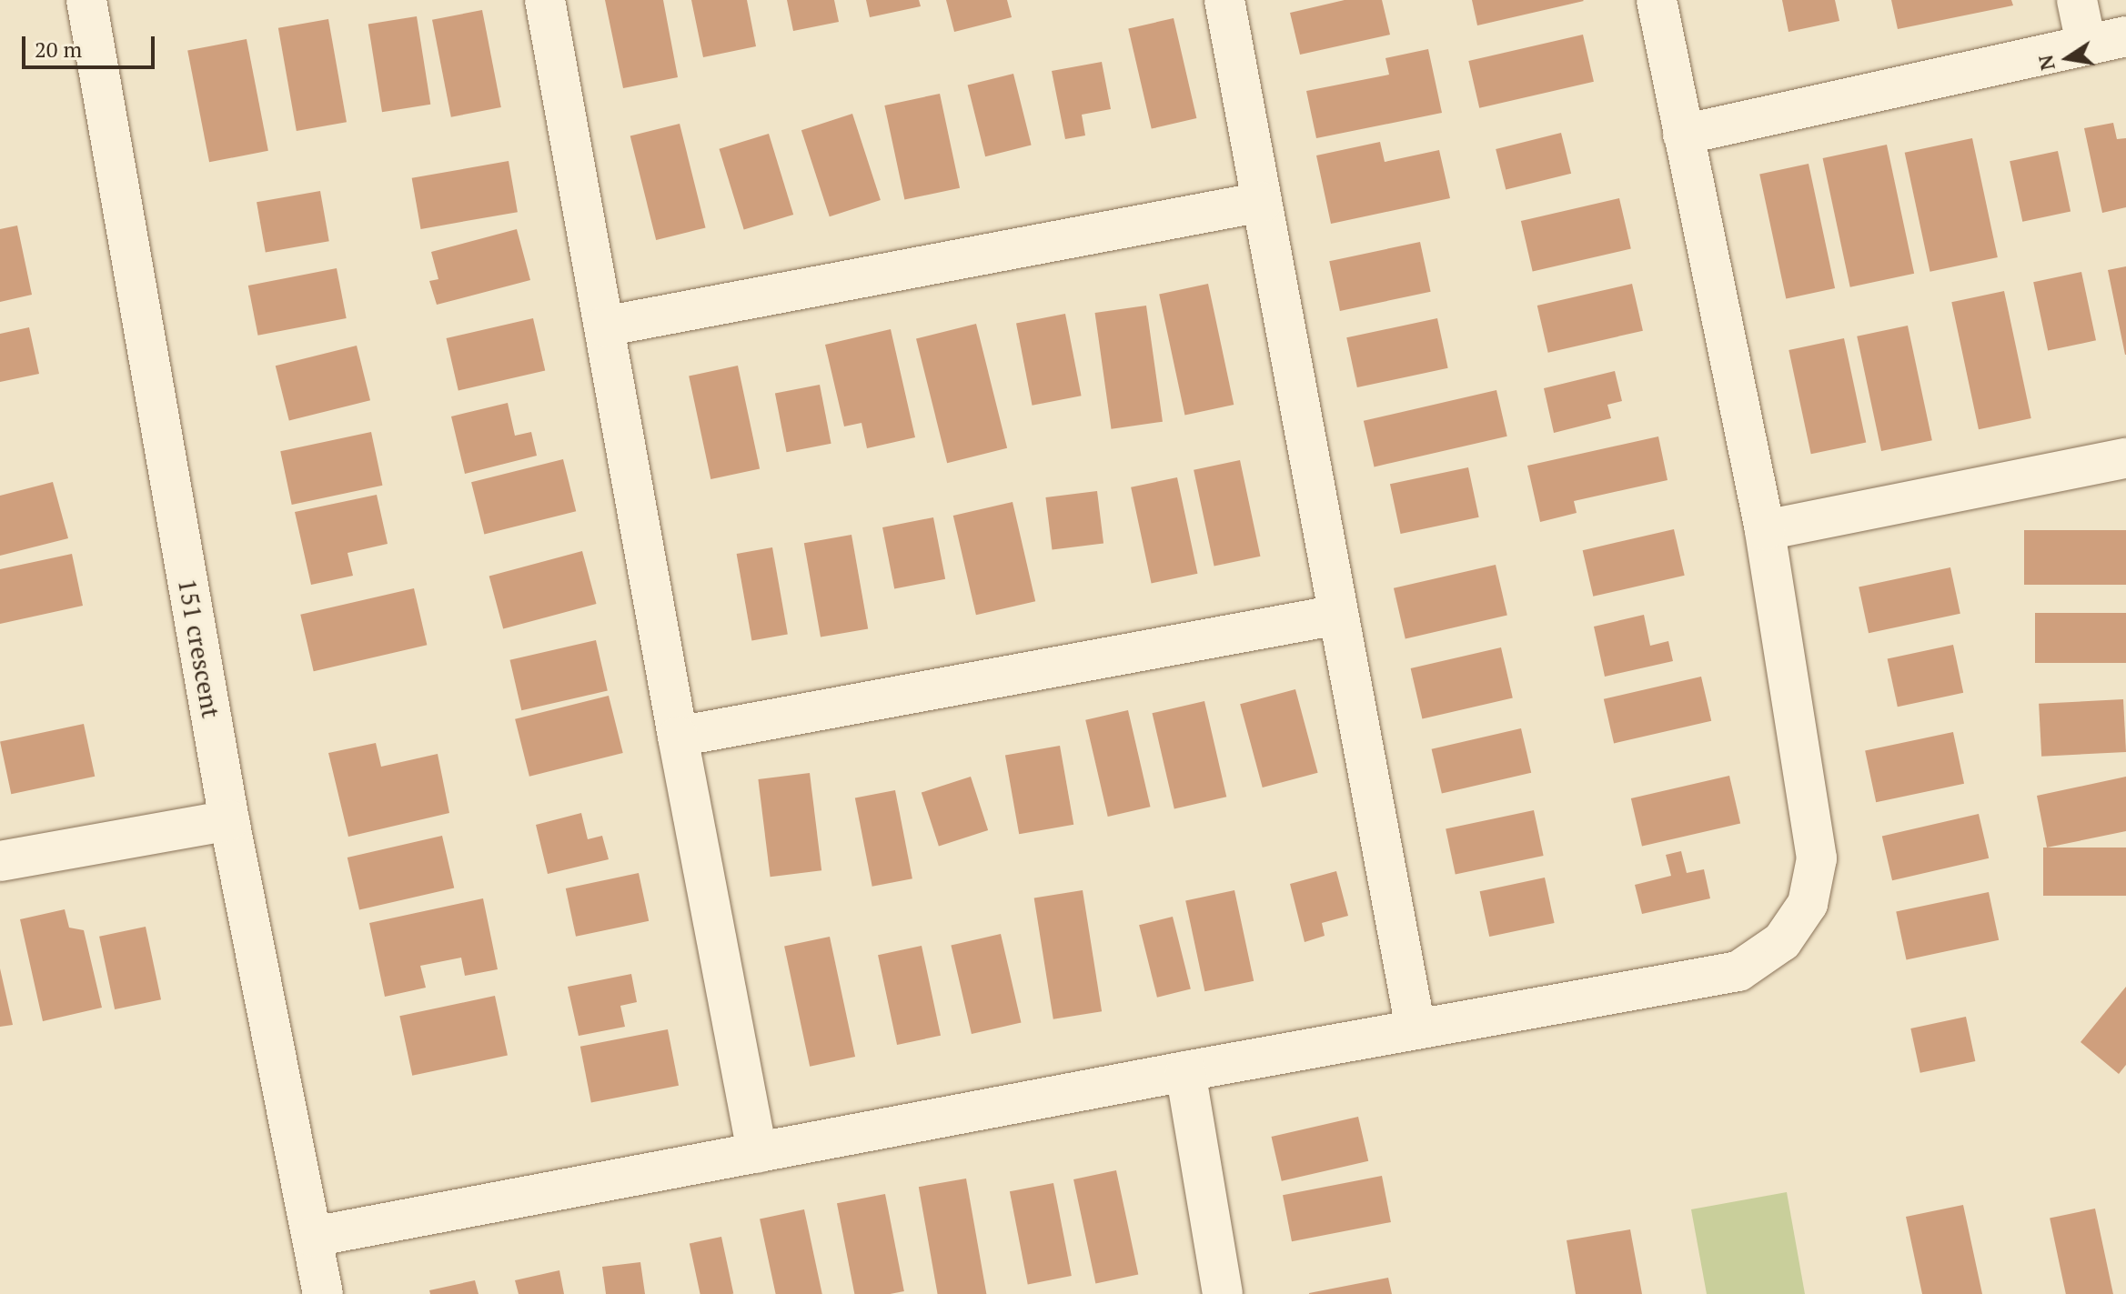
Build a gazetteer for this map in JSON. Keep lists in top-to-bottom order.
{
  "streets": {
    "street": ["151 crescent"]
  },
  "scale_bar": "20 m",
  "north": "left"
}
